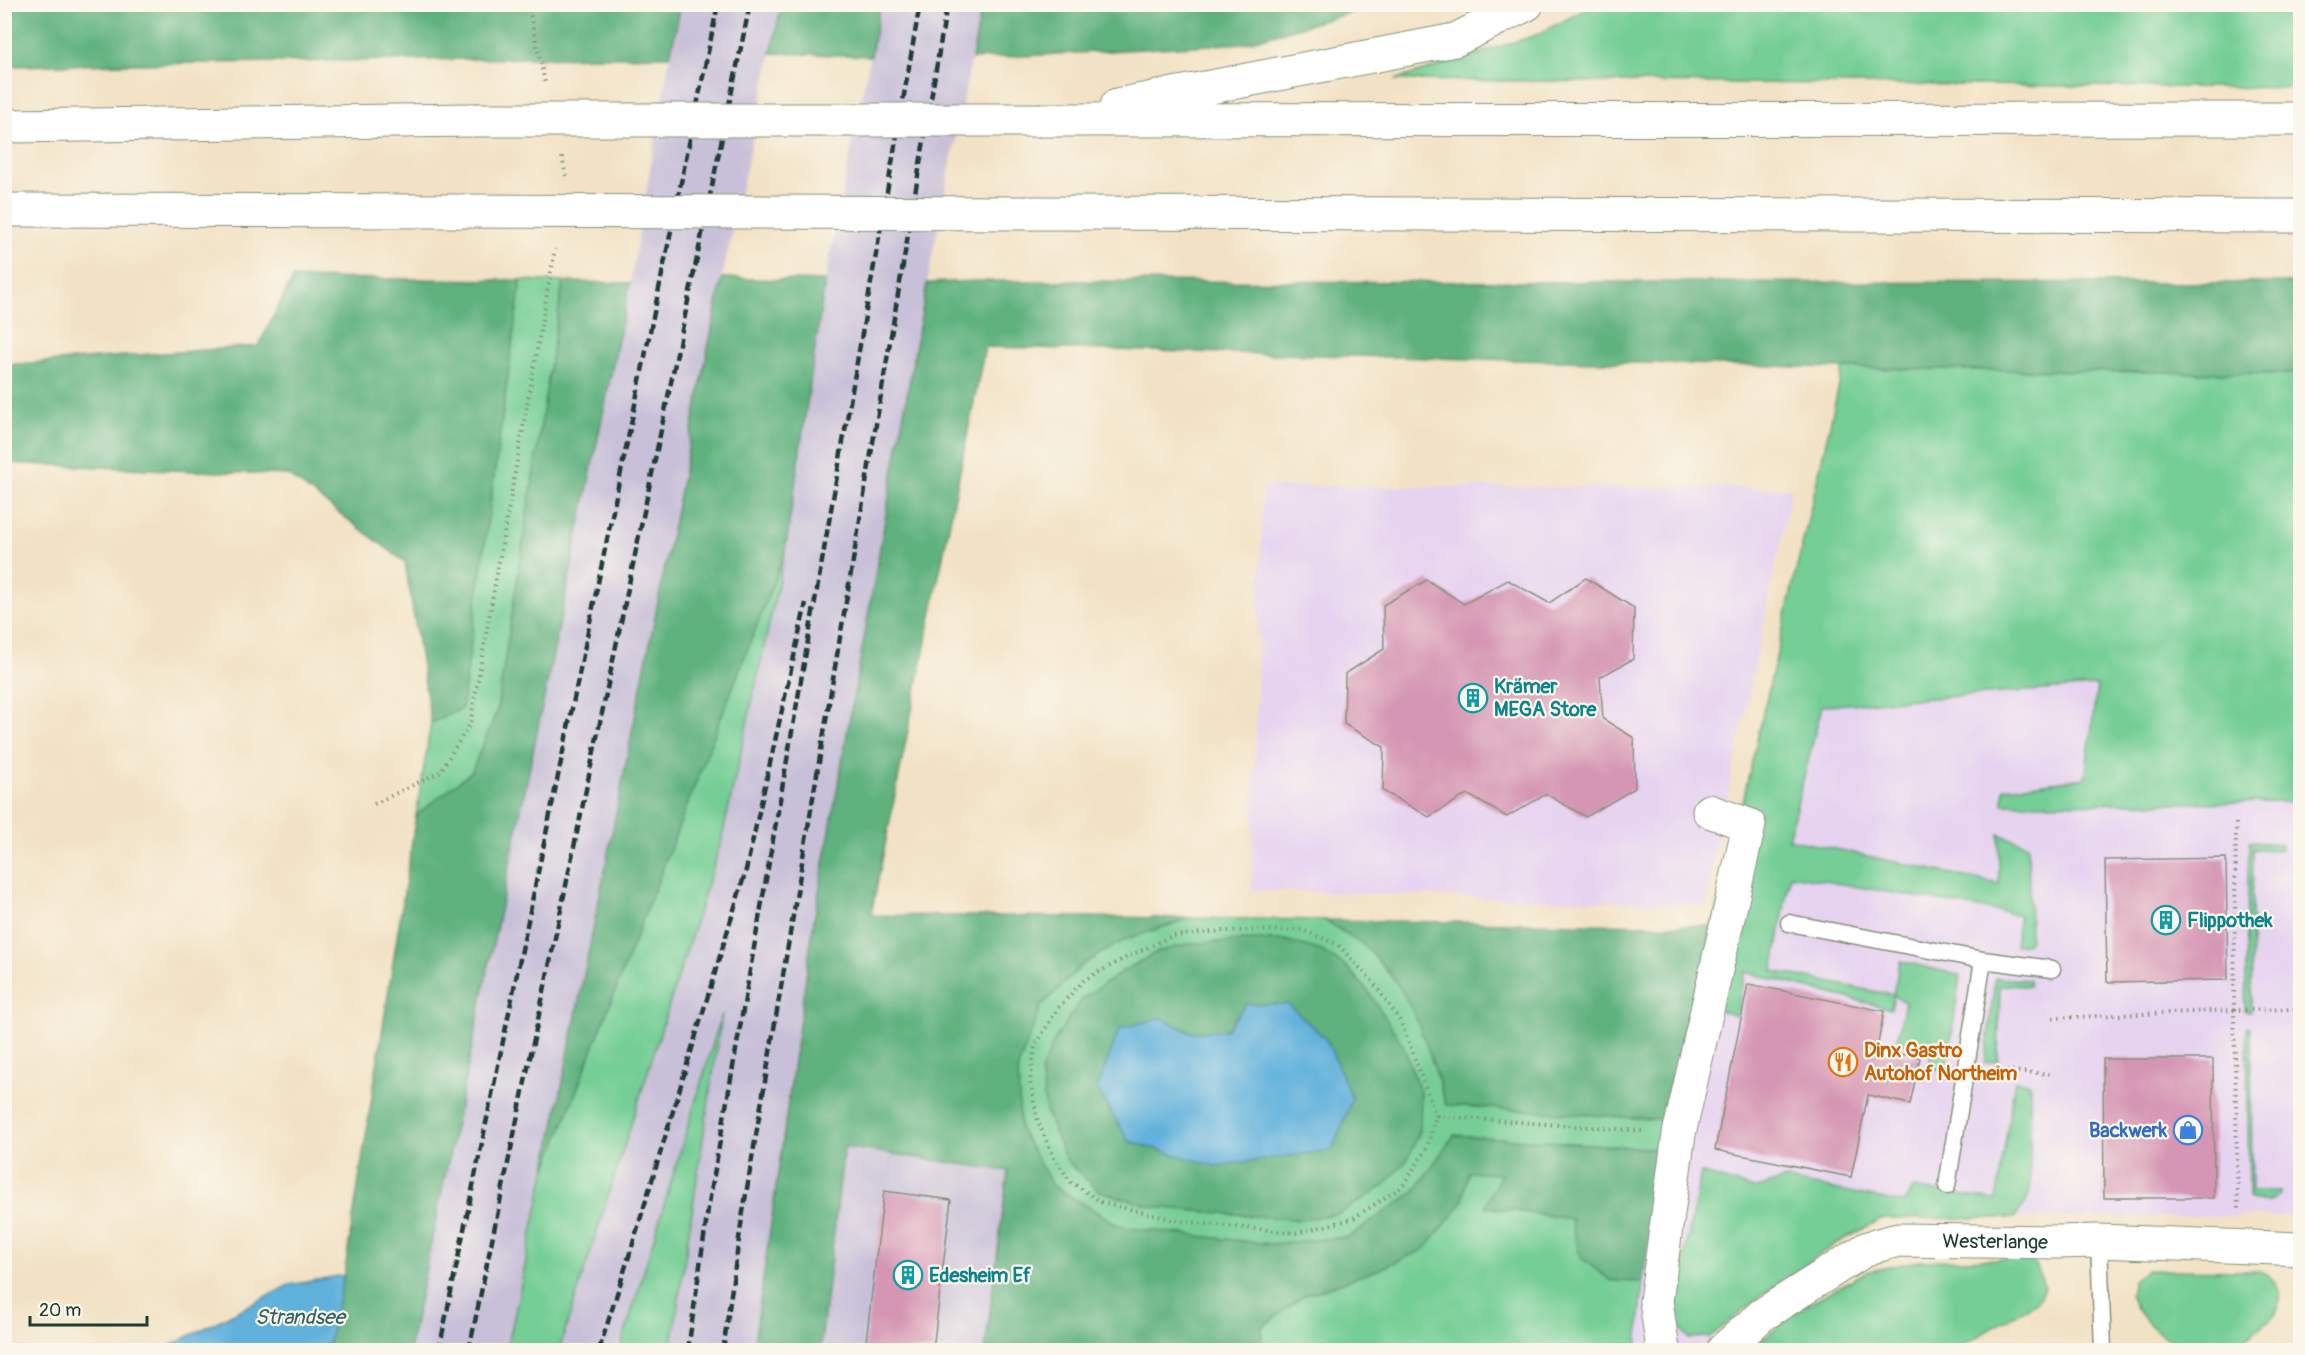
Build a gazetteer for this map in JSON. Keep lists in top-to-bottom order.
{
  "streets": {
    "main road": ["Westerlange"]
  },
  "water": ["Strandsee"],
  "places": {
    "building": ["Krämer MEGA Store", "Flippothek", "Edesheim Ef"],
    "restaurant": ["Dinx Gastro Autohof Northeim"],
    "shop": ["Backwerk"]
  },
  "scale_bar": "20 m"
}
